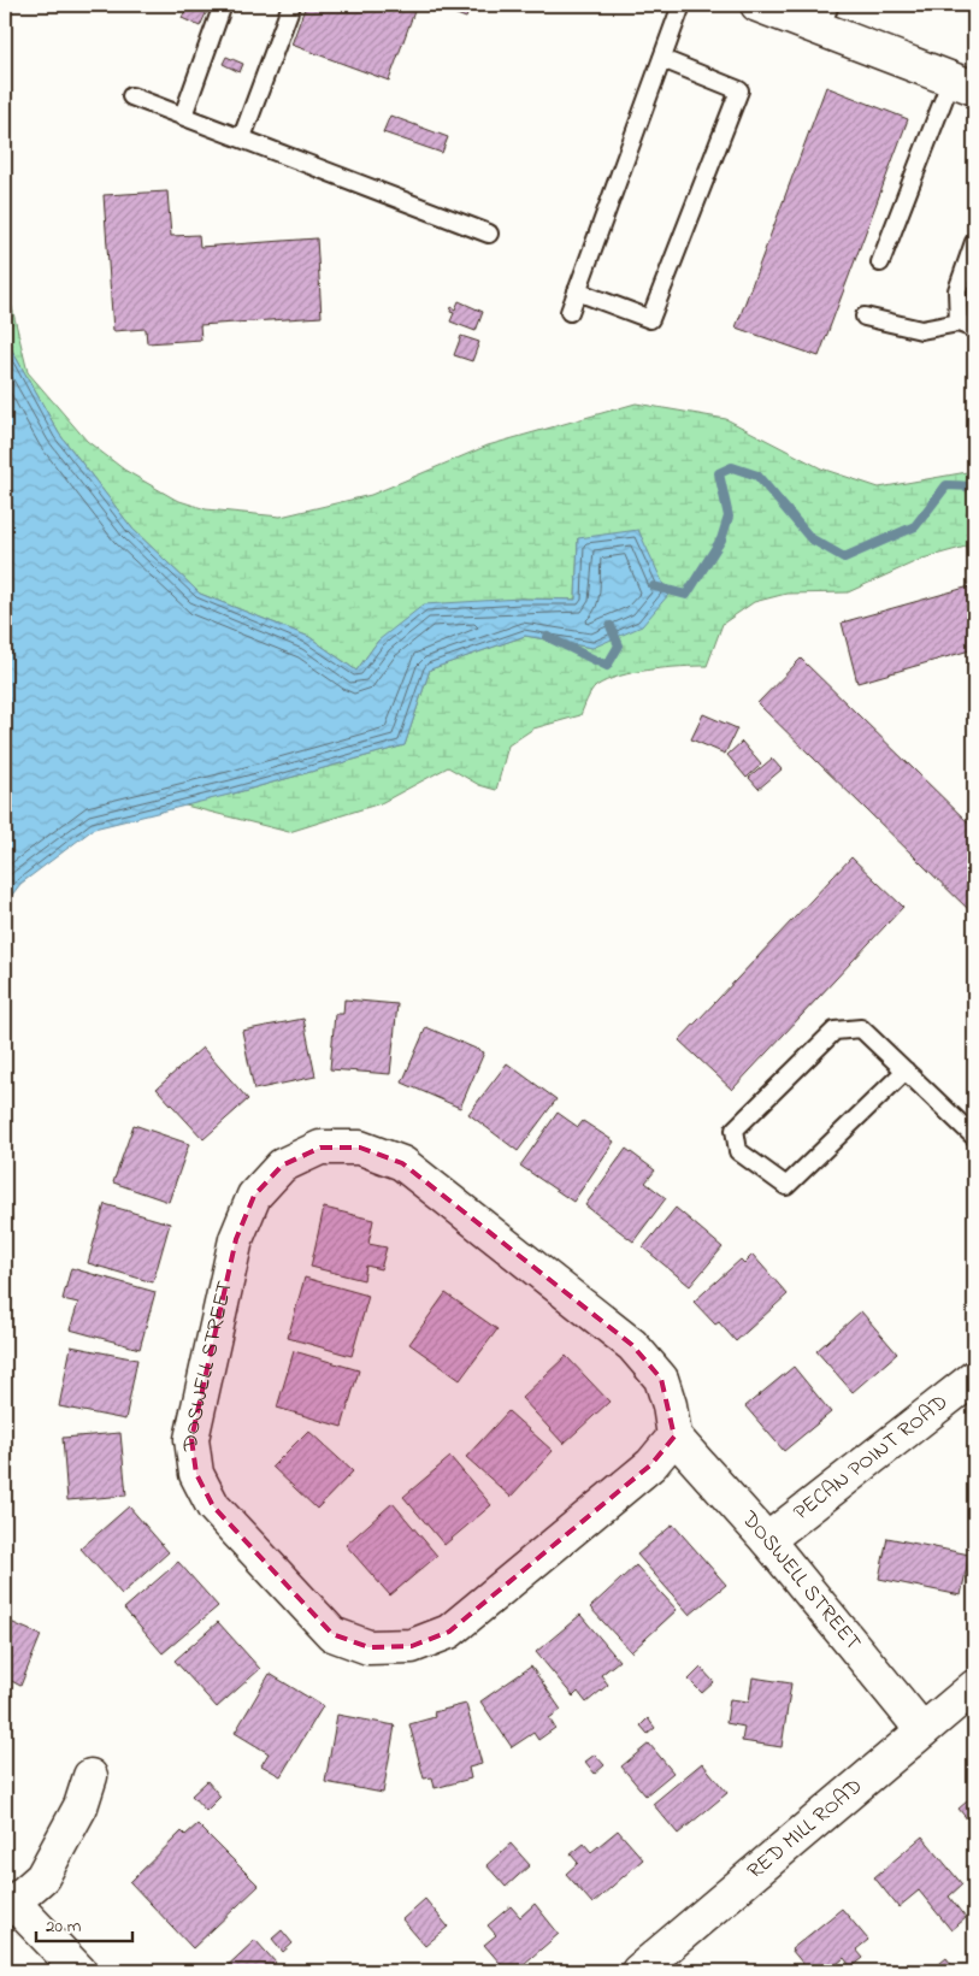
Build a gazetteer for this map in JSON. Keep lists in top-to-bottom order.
{
  "streets": {
    "street": ["DOSWELL STREET", "PECAN POINT ROAD", "RED MILL ROAD"]
  },
  "crossings": [
    ["DOSWELL STREET", "PECAN POINT ROAD"],
    ["DOSWELL STREET", "RED MILL ROAD"]
  ],
  "scale_bar": "20 m"
}
